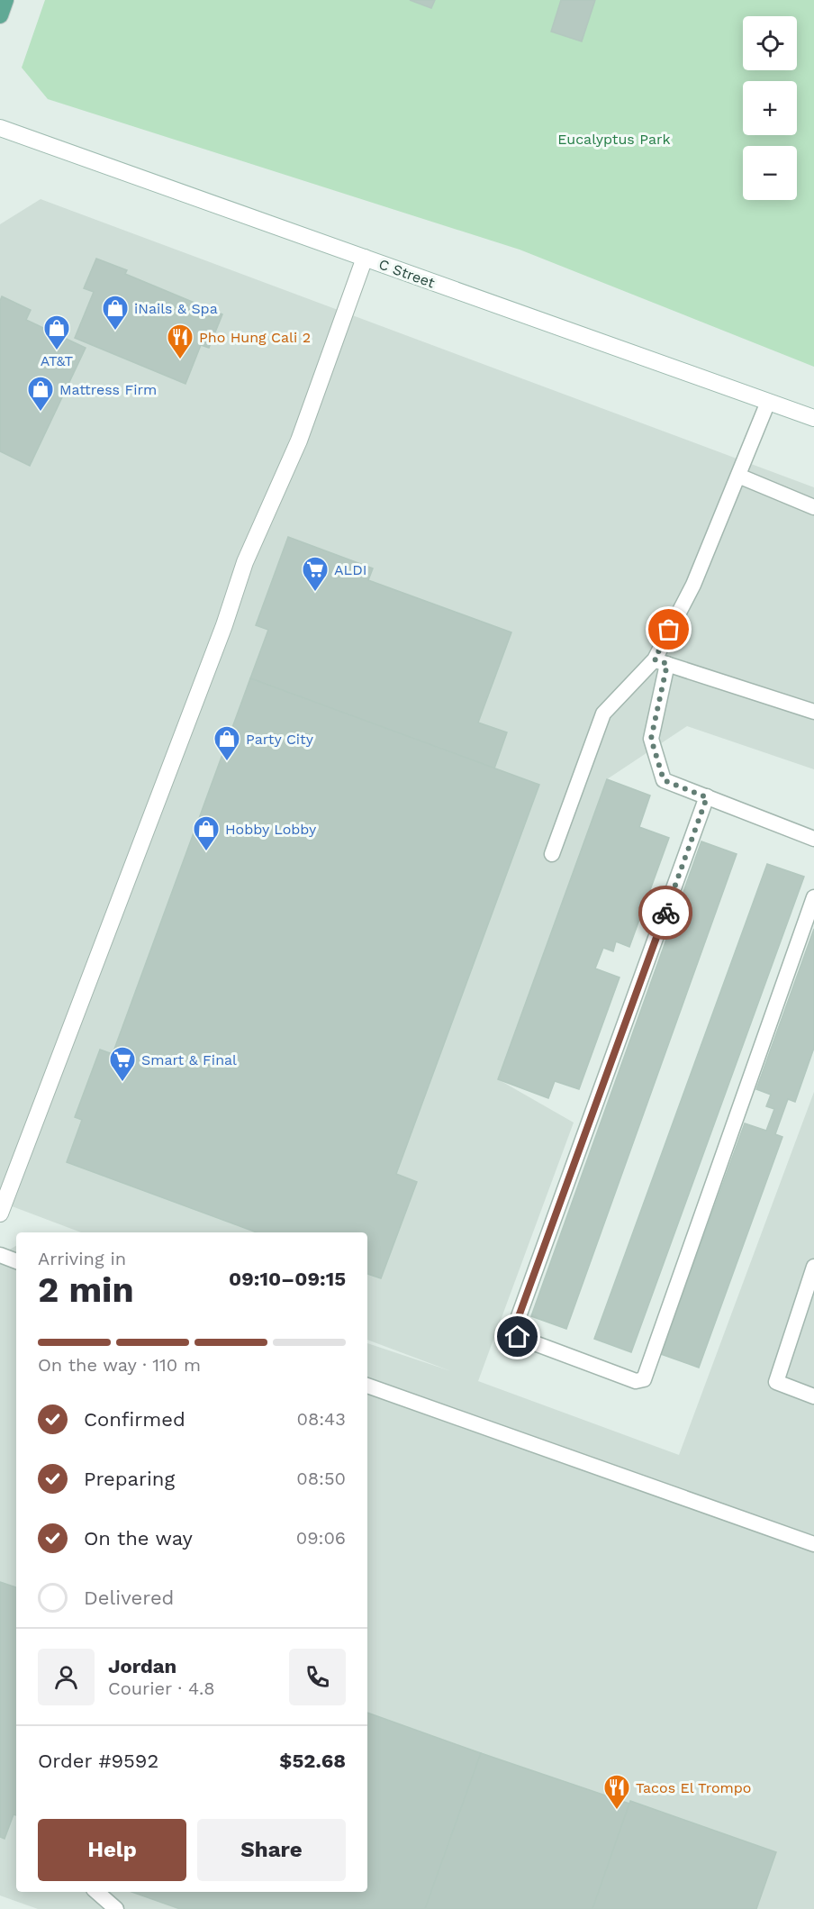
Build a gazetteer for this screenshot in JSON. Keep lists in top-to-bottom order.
{
  "streets": {
    "street": ["C Street"]
  },
  "parks": ["Eucalyptus Park"],
  "places": {
    "shop": [
      "iNails & Spa",
      "AT&T",
      "Mattress Firm",
      "Party City",
      "Hobby Lobby"
    ],
    "restaurant": ["Pho Hung Cali 2", "Tacos El Trompo"],
    "supermarket": ["ALDI", "Smart & Final"]
  },
  "page": {
    "map_buttons": ["+", "−"],
    "heading": ["2 min", "Arriving in", "09:10–09:15"],
    "panel": [
      "Jordan",
      "Courier · 4.8",
      "Order #9592",
      "$52.68"
    ],
    "bar": "On the way · 110 m",
    "list": [
      ["Confirmed", "08:43"],
      ["Preparing", "08:50"],
      ["On the way", "09:06"],
      "Delivered"
    ],
    "buttons": ["Help", "Share"]
  }
}
